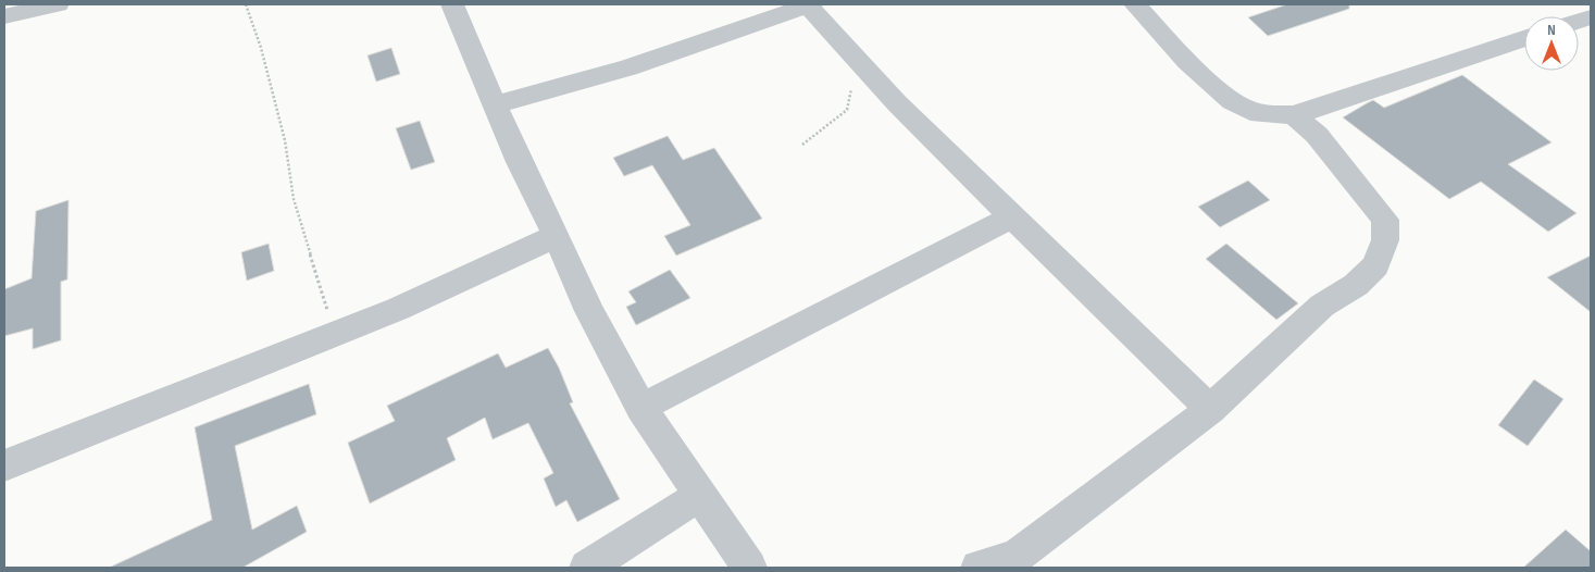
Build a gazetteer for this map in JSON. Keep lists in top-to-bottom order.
{
  "north": "top"
}
